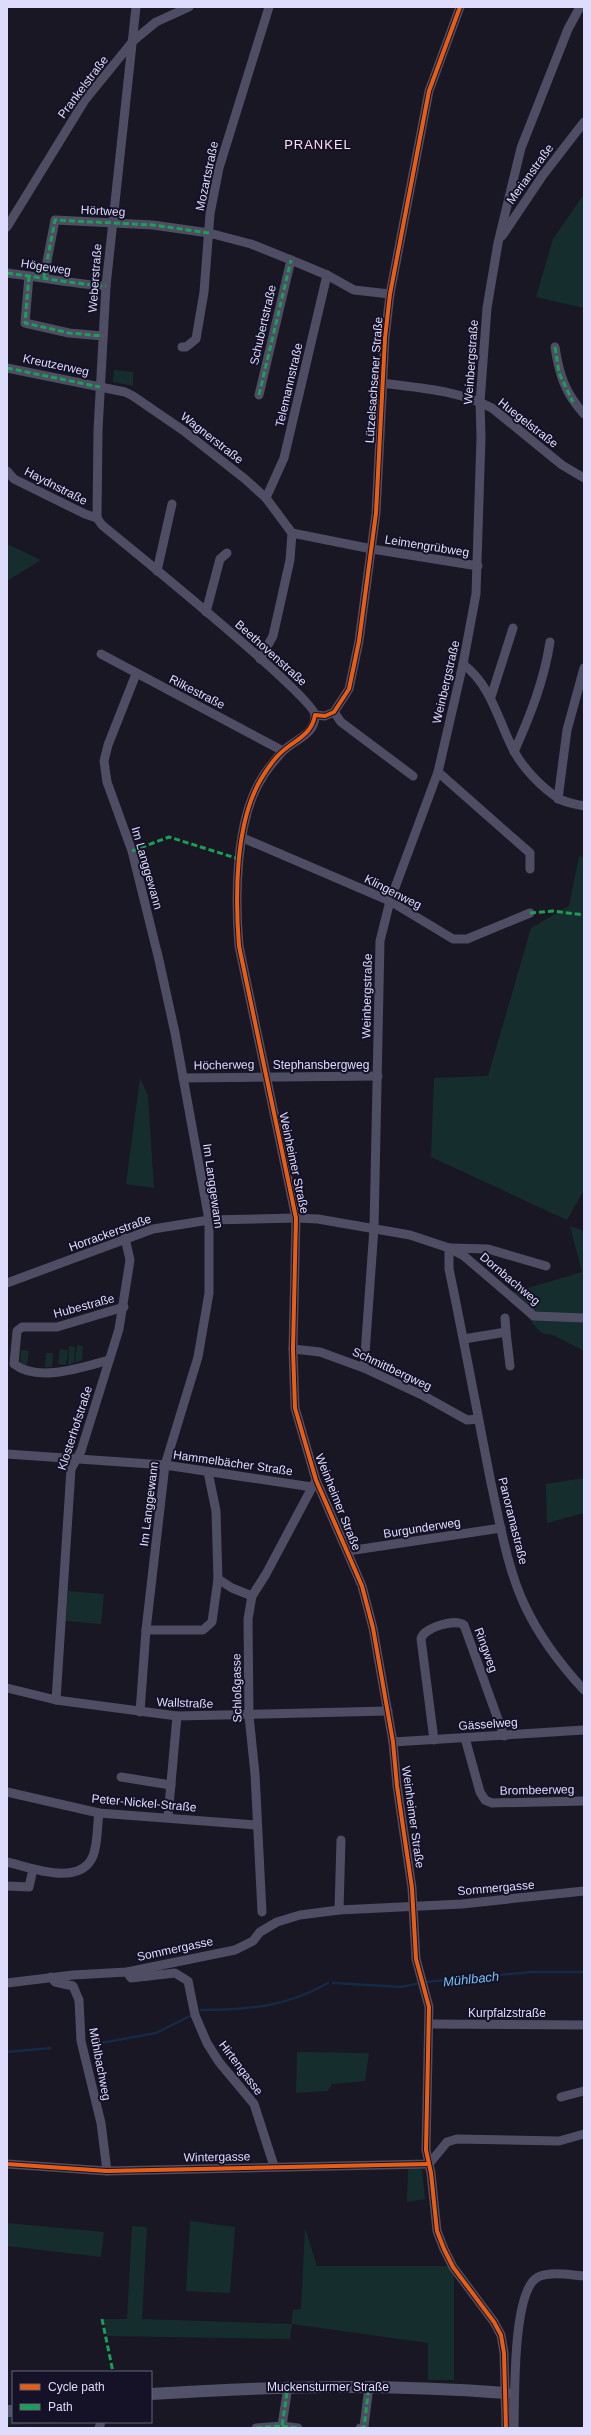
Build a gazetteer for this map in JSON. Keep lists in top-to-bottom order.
{
  "streets": {
    "street": [
      "Prankelstraße",
      "Merianstraße",
      "Mozartstraße",
      "Hörtweg",
      "Högeweg",
      "Weberstraße",
      "Schubertstraße",
      "Weinbergstraße",
      "Kreutzerweg",
      "Lützelsachsener Straße",
      "Telemannstraße",
      "Huegelstraße",
      "Wagnerstraße",
      "Haydnstraße",
      "Leimengrübweg",
      "Beethovenstraße",
      "Rilkestraße",
      "Im Langgewann",
      "Klingenweg",
      "Höcherweg",
      "Stephansbergweg",
      "Weinheimer Straße",
      "Horrackerstraße",
      "Dornbachweg",
      "Hubestraße",
      "Schmittbergweg",
      "Klosterhofstraße",
      "Hammelbächer Straße",
      "Panoramastraße",
      "Burgunderweg",
      "Ringweg",
      "Schloßgasse",
      "Wallstraße",
      "Gässelweg",
      "Brombeerweg",
      "Peter-Nickel-Straße",
      "Sommergasse",
      "Kurpfalzstraße",
      "Mühlbachweg",
      "Hirtengasse",
      "Wintergasse",
      "Muckensturmer Straße"
    ]
  },
  "crossings": [
    ["Prankelstraße", "Weberstraße"],
    ["Merianstraße", "Weinbergstraße"],
    ["Mozartstraße", "Hörtweg"],
    ["Hörtweg", "Högeweg"],
    ["Hörtweg", "Weberstraße"],
    ["Högeweg", "Weberstraße"],
    ["Weberstraße", "Kreutzerweg"],
    ["Weberstraße", "Wagnerstraße"],
    ["Weberstraße", "Haydnstraße"],
    ["Weberstraße", "Beethovenstraße"],
    ["Weinbergstraße", "Huegelstraße"],
    ["Weinbergstraße", "Leimengrübweg"],
    ["Weinbergstraße", "Klingenweg"],
    ["Weinbergstraße", "Stephansbergweg"],
    ["Weinbergstraße", "Dornbachweg"],
    ["Weinbergstraße", "Schmittbergweg"],
    ["Kreutzerweg", "Wagnerstraße"],
    ["Lützelsachsener Straße", "Huegelstraße"],
    ["Lützelsachsener Straße", "Leimengrübweg"],
    ["Telemannstraße", "Wagnerstraße"],
    ["Haydnstraße", "Beethovenstraße"],
    ["Beethovenstraße", "Weinheimer Straße"],
    ["Rilkestraße", "Im Langgewann"],
    ["Rilkestraße", "Weinheimer Straße"],
    ["Im Langgewann", "Höcherweg"],
    ["Im Langgewann", "Horrackerstraße"],
    ["Im Langgewann", "Hammelbächer Straße"],
    ["Im Langgewann", "Wallstraße"],
    ["Klingenweg", "Weinheimer Straße"],
    ["Höcherweg", "Stephansbergweg"],
    ["Höcherweg", "Weinheimer Straße"],
    ["Stephansbergweg", "Weinheimer Straße"],
    ["Weinheimer Straße", "Horrackerstraße"],
    ["Weinheimer Straße", "Dornbachweg"],
    ["Weinheimer Straße", "Schmittbergweg"],
    ["Weinheimer Straße", "Hammelbächer Straße"],
    ["Weinheimer Straße", "Burgunderweg"],
    ["Weinheimer Straße", "Schloßgasse"],
    ["Weinheimer Straße", "Wallstraße"],
    ["Weinheimer Straße", "Gässelweg"],
    ["Weinheimer Straße", "Sommergasse"],
    ["Weinheimer Straße", "Kurpfalzstraße"],
    ["Weinheimer Straße", "Wintergasse"],
    ["Weinheimer Straße", "Muckensturmer Straße"],
    ["Horrackerstraße", "Dornbachweg"],
    ["Horrackerstraße", "Klosterhofstraße"],
    ["Dornbachweg", "Panoramastraße"],
    ["Hubestraße", "Klosterhofstraße"],
    ["Schmittbergweg", "Panoramastraße"],
    ["Klosterhofstraße", "Hammelbächer Straße"],
    ["Klosterhofstraße", "Wallstraße"],
    ["Hammelbächer Straße", "Schloßgasse"],
    ["Panoramastraße", "Burgunderweg"],
    ["Ringweg", "Gässelweg"],
    ["Schloßgasse", "Wallstraße"],
    ["Schloßgasse", "Peter-Nickel-Straße"],
    ["Schloßgasse", "Sommergasse"],
    ["Gässelweg", "Brombeerweg"],
    ["Sommergasse", "Mühlbachweg"],
    ["Sommergasse", "Hirtengasse"],
    ["Mühlbachweg", "Wintergasse"],
    ["Hirtengasse", "Wintergasse"]
  ],
  "districts": ["PRANKEL"],
  "water": ["Mühlbach"],
  "legend": ["Cycle path", "Path"]
}
